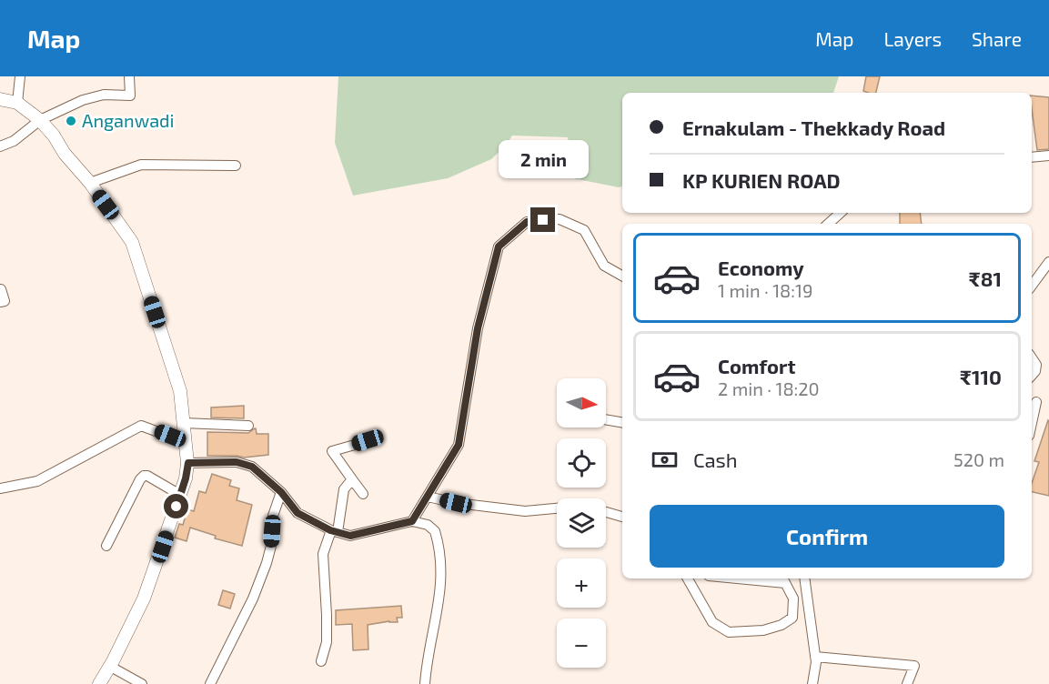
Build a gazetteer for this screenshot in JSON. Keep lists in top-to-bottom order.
{
  "places": ["Anganwadi"],
  "north": "right",
  "page": {
    "header": "Map",
    "nav": ["Map", "Layers", "Share"],
    "banner": ["Ernakulam - Thekkady Road", "KP KURIEN ROAD"],
    "bubble": "2 min",
    "list": [
      {
        "name": "Economy",
        "note": "1 min · 18:19",
        "value": "₹81"
      },
      {
        "name": "Comfort",
        "note": "2 min · 18:20",
        "value": "₹110"
      }
    ],
    "map_buttons": ["+", "−"],
    "pay": ["Cash", "520 m"],
    "buttons": "Confirm"
  }
}
